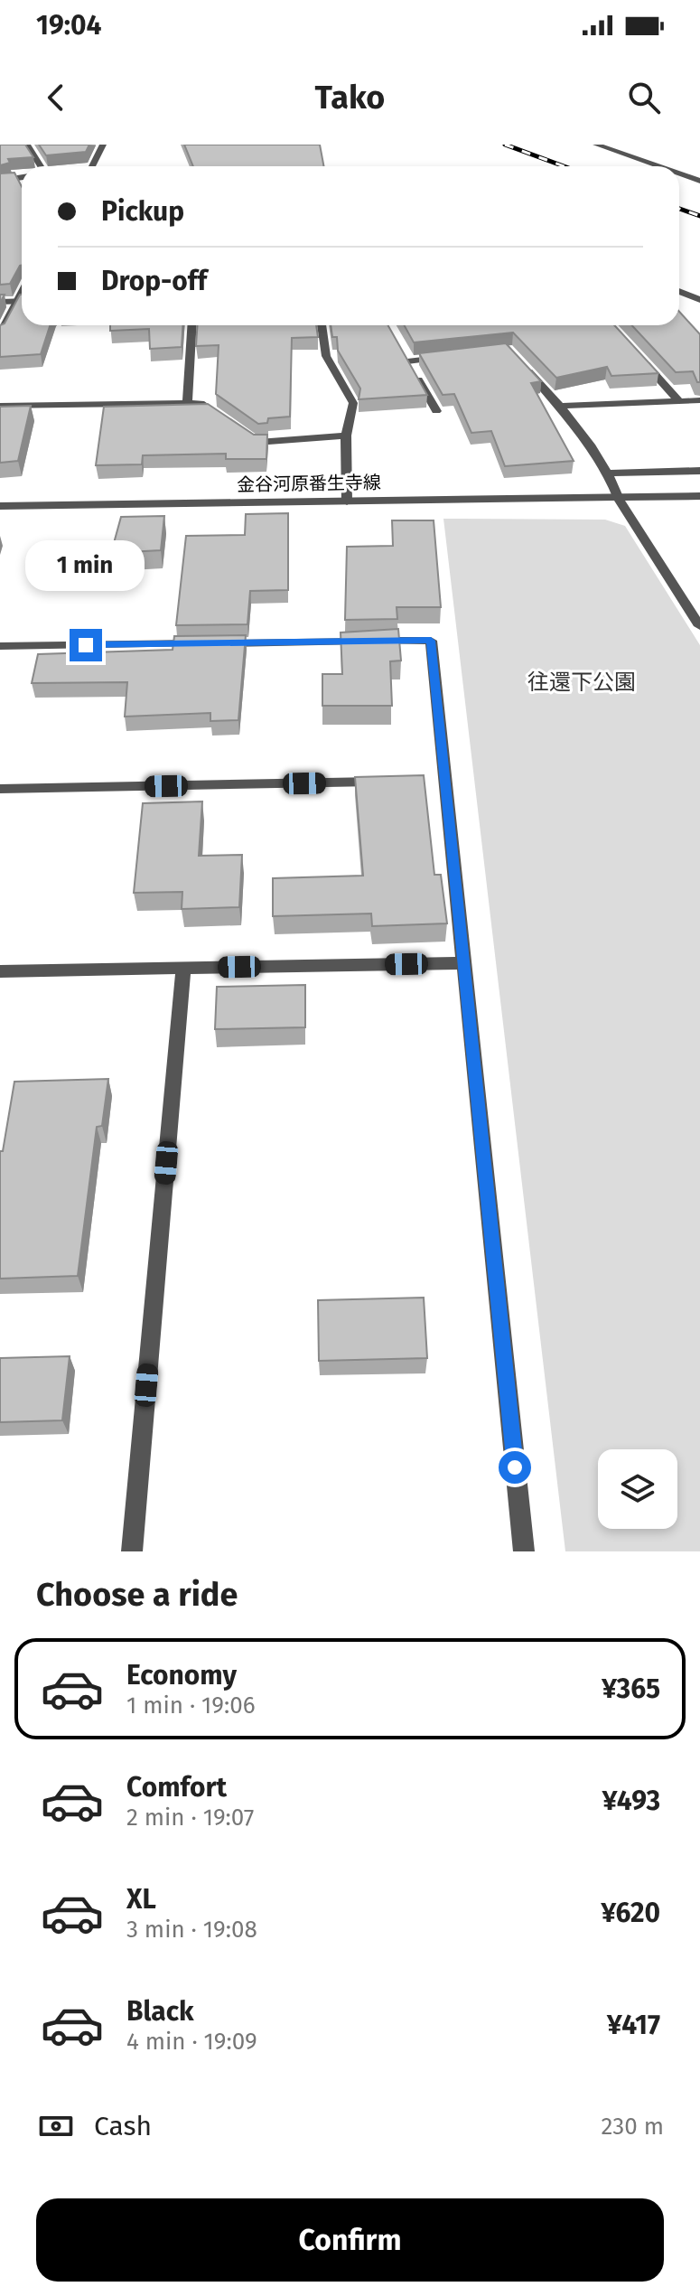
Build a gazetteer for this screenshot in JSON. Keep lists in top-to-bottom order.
{
  "streets": {
    "street": ["金谷河原番生寺線"]
  },
  "parks": ["往還下公園"],
  "page": {
    "status": "19:04",
    "header": "Tako",
    "banner": ["Pickup", "Drop-off"],
    "bubble": "1 min",
    "heading": "Choose a ride",
    "list": [
      {
        "name": "Economy",
        "note": "1 min · 19:06",
        "value": "¥365"
      },
      {
        "name": "Comfort",
        "note": "2 min · 19:07",
        "value": "¥493"
      },
      {
        "name": "XL",
        "note": "3 min · 19:08",
        "value": "¥620"
      },
      {
        "name": "Black",
        "note": "4 min · 19:09",
        "value": "¥417"
      }
    ],
    "pay": ["Cash", "230 m"],
    "buttons": "Confirm"
  }
}
